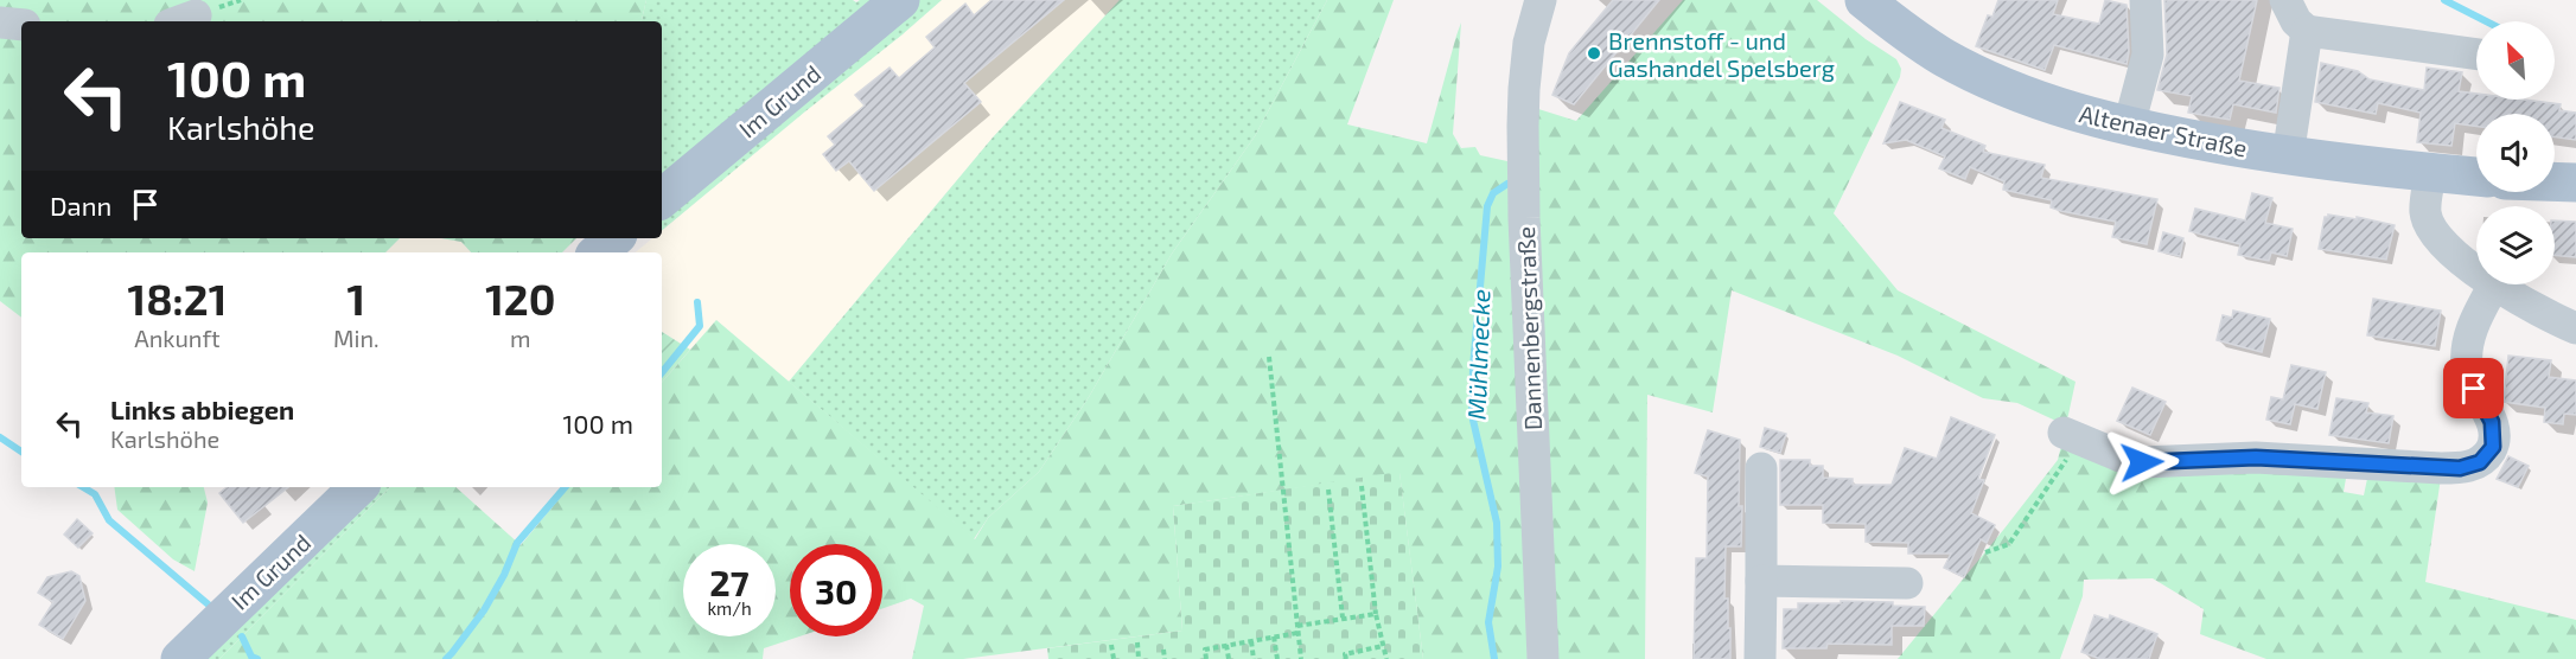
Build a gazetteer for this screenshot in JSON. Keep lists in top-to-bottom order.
{
  "streets": {
    "main road": ["Im Grund", "Altenaer Straße"],
    "street": ["Dannenbergstraße"]
  },
  "water": ["Mühlmecke"],
  "places": ["Brennstoff - und Gashandel Spelsberg"],
  "north": "top left",
  "page": {
    "turn": ["100 m", "Karlshöhe"],
    "then": "Dann",
    "eta": [
      "18:21",
      "Ankunft",
      "1",
      "Min.",
      "120",
      "m"
    ],
    "list": [
      {
        "name": "Links abbiegen",
        "note": "Karlshöhe",
        "value": "100 m"
      }
    ],
    "speed": "27 km/h",
    "limit": "30"
  }
}
